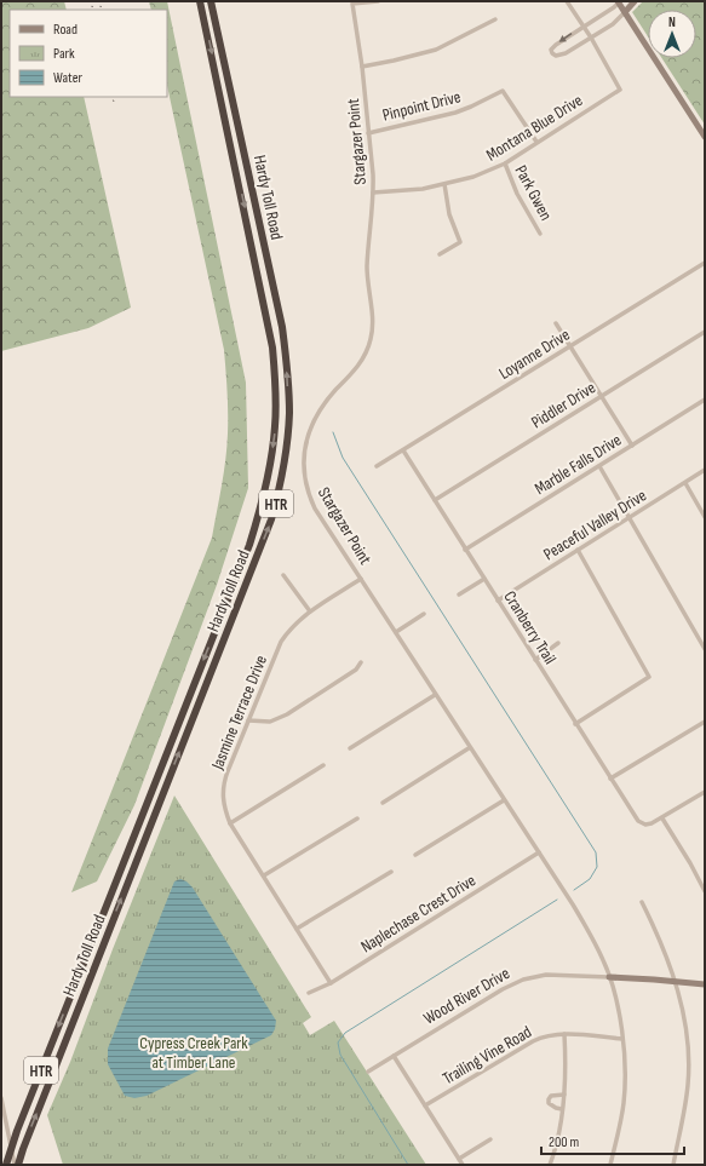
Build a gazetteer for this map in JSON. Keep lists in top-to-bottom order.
{
  "streets": {
    "highway": ["Hardy Toll Road", "HTR"],
    "street": [
      "Pinpoint Drive",
      "Montana Blue Drive",
      "Stargazer Point",
      "Park Gwen",
      "Loyanne Drive",
      "Piddler Drive",
      "Marble Falls Drive",
      "Peaceful Valley Drive",
      "Cranberry Trail",
      "Jasmine Terrace Drive",
      "Naplechase Crest Drive",
      "Wood River Drive",
      "Trailing Vine Road"
    ]
  },
  "crossings": [
    ["Pinpoint Drive", "Montana Blue Drive"],
    ["Pinpoint Drive", "Stargazer Point"],
    ["Montana Blue Drive", "Stargazer Point"],
    ["Montana Blue Drive", "Park Gwen"],
    ["Stargazer Point", "Jasmine Terrace Drive"],
    ["Stargazer Point", "Naplechase Crest Drive"],
    ["Stargazer Point", "Wood River Drive"],
    ["Stargazer Point", "Trailing Vine Road"],
    ["Loyanne Drive", "Cranberry Trail"],
    ["Piddler Drive", "Cranberry Trail"],
    ["Marble Falls Drive", "Cranberry Trail"],
    ["Peaceful Valley Drive", "Cranberry Trail"],
    ["Jasmine Terrace Drive", "Naplechase Crest Drive"]
  ],
  "parks": ["Cypress Creek Park at Timber Lane"],
  "legend": ["Road", "Park", "Water"],
  "scale_bar": "200 m",
  "north": "top"
}
